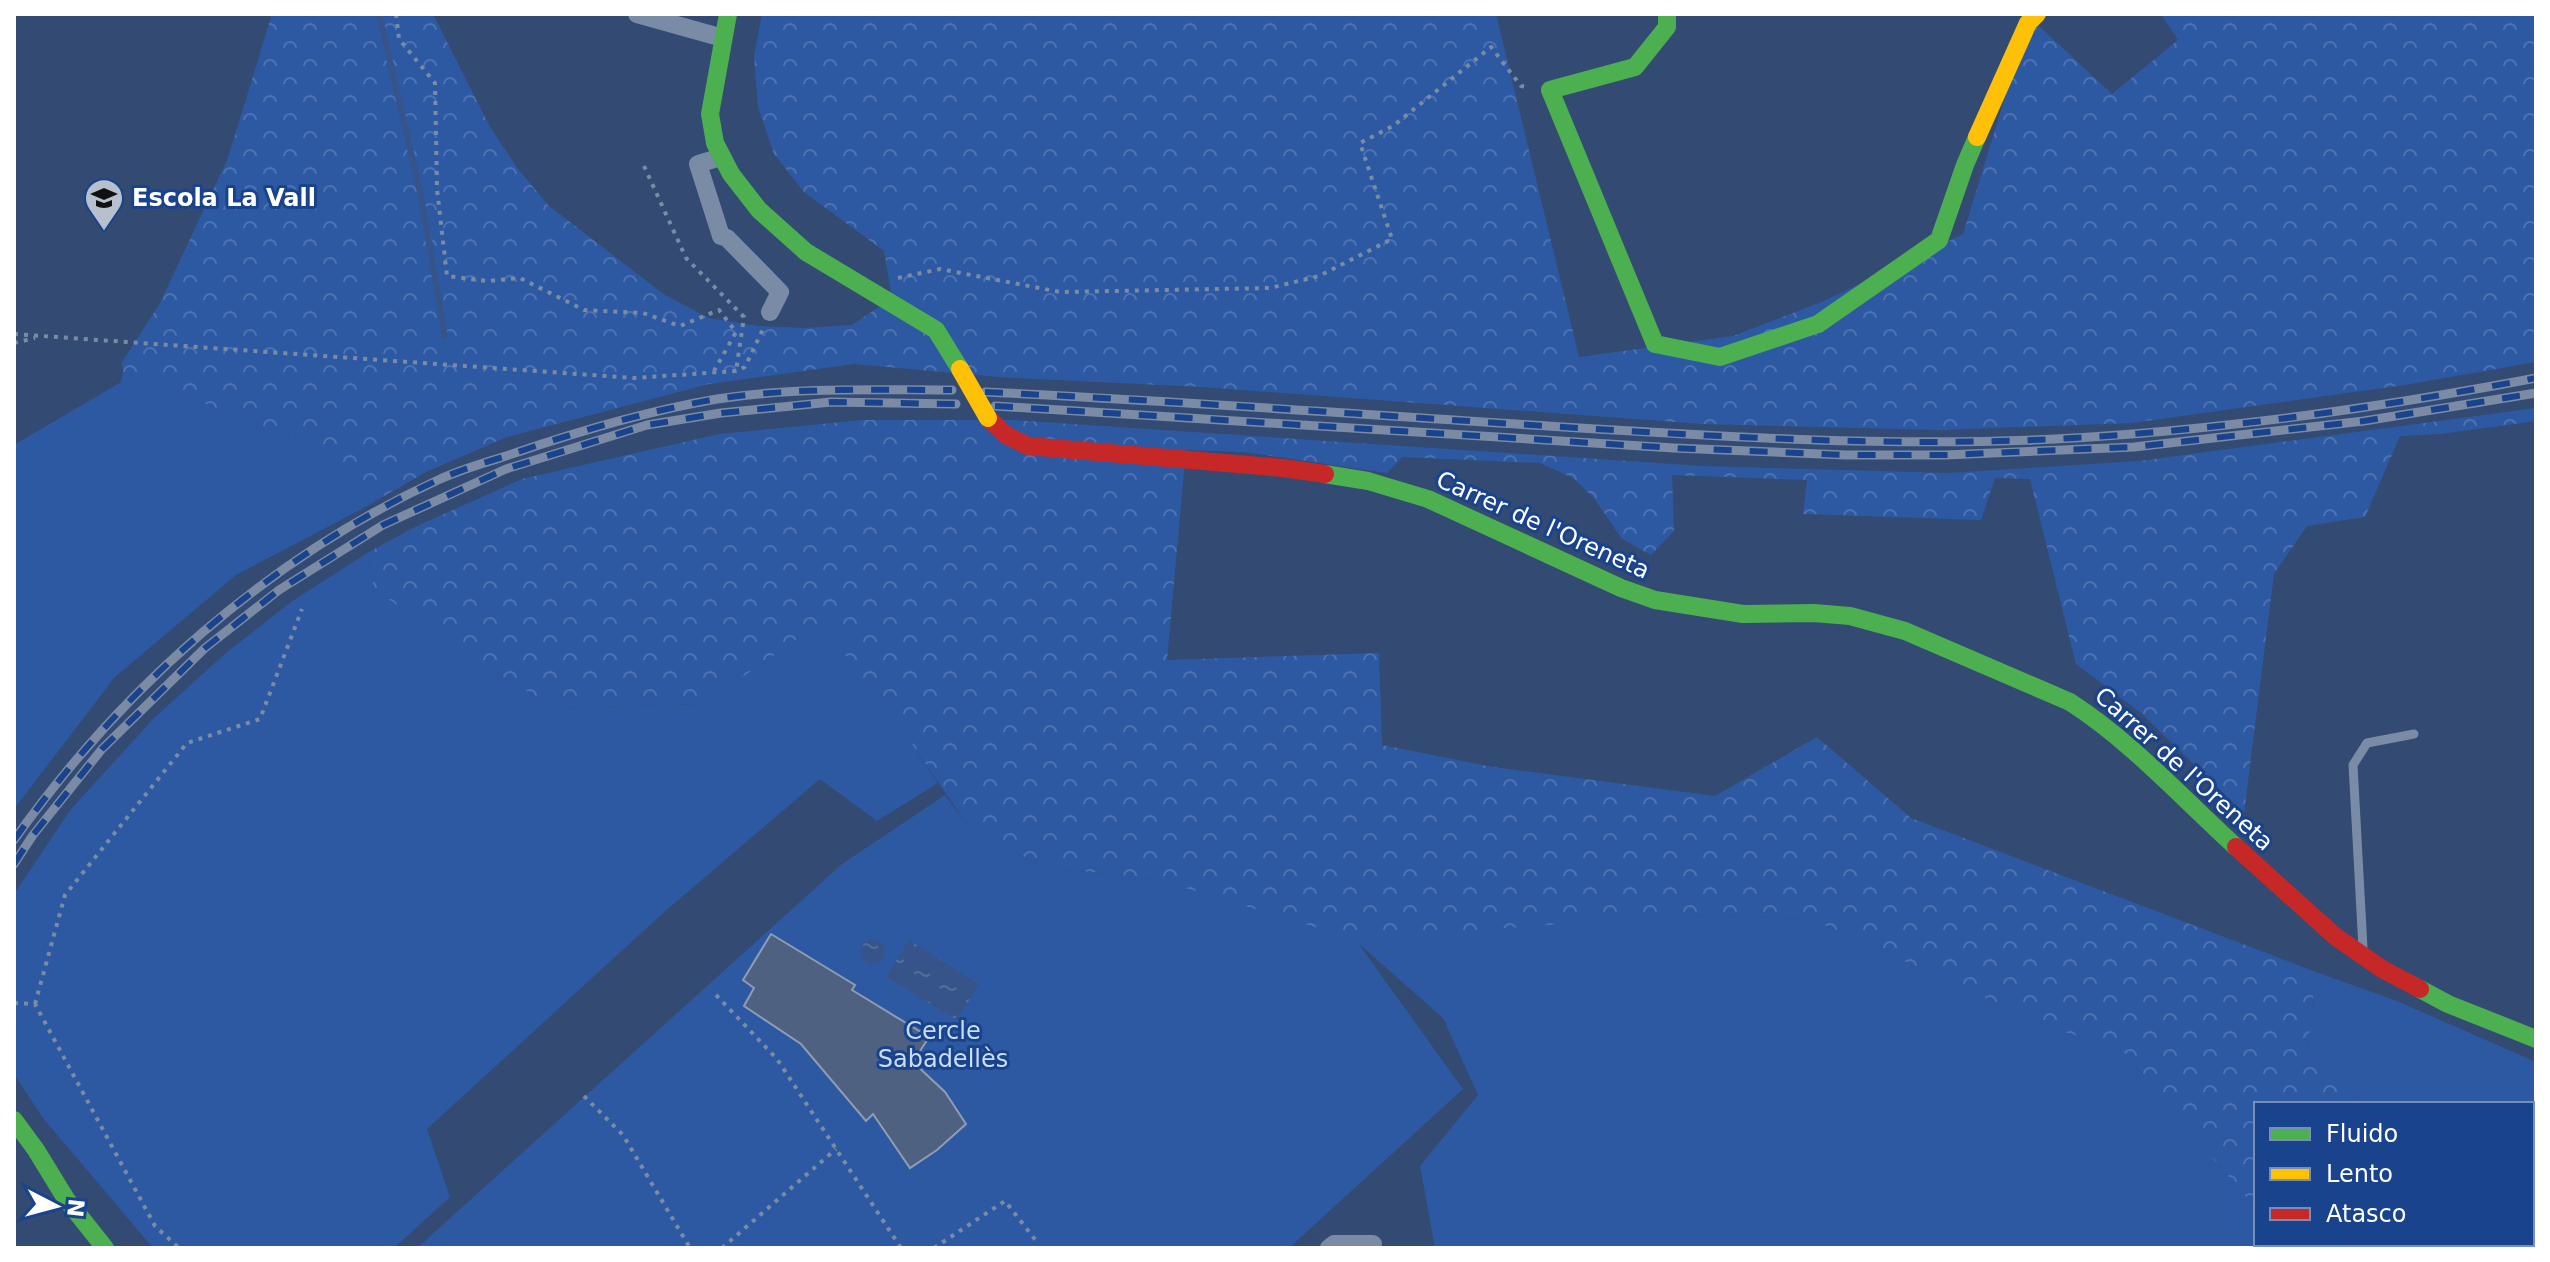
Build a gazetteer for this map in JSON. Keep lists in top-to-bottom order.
{
  "streets": {
    "street": ["Carrer de l'Oreneta"]
  },
  "parks": ["Cercle Sabadellès"],
  "places": {
    "school or university": ["Escola La Vall"]
  },
  "legend": ["Fluido", "Lento", "Atasco"],
  "north": "right"
}
